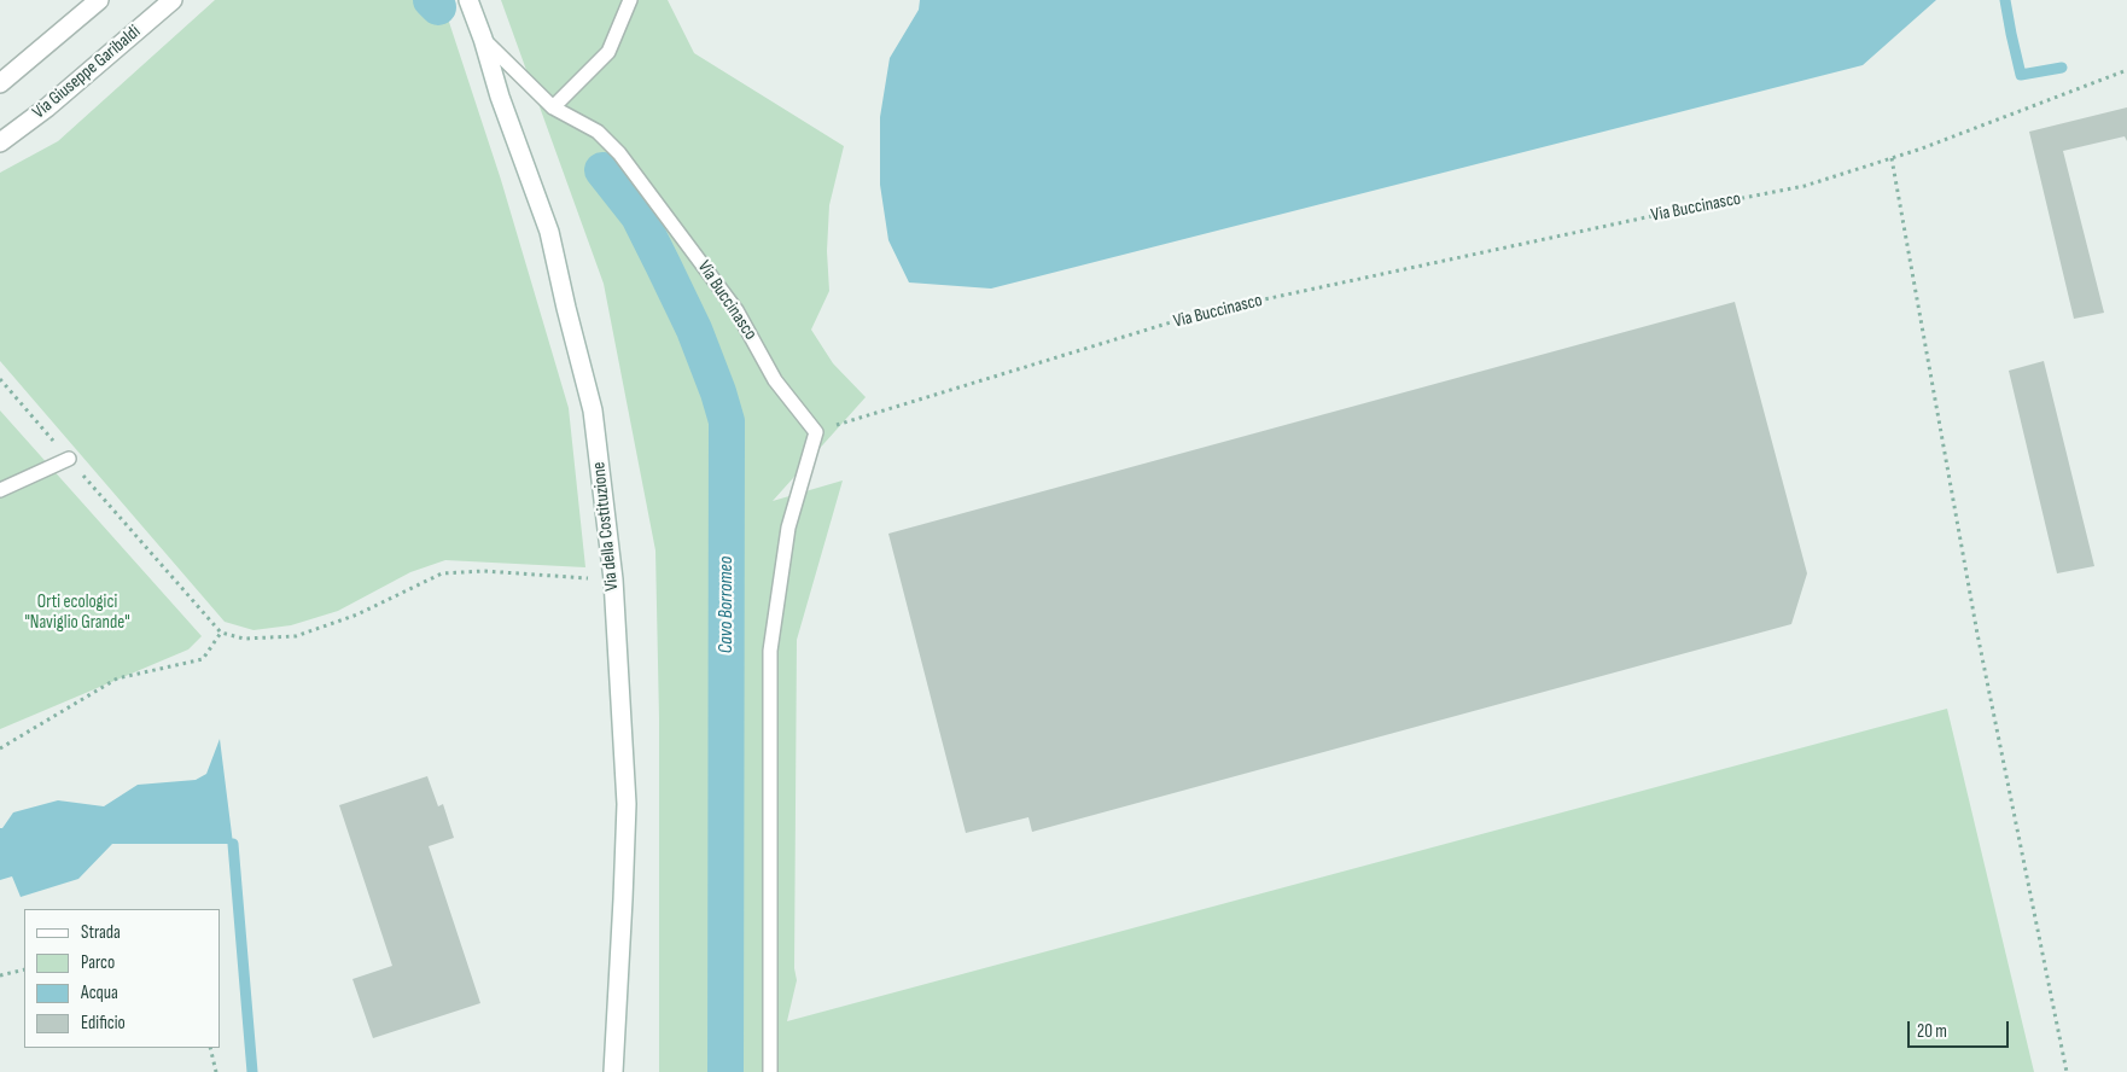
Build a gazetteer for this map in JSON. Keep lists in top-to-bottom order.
{
  "streets": {
    "main road": ["Via Giuseppe Garibaldi", "Via della Costituzione"],
    "lane": ["Via Buccinasco"]
  },
  "crossings": [
    ["Via Buccinasco", "Via della Costituzione"]
  ],
  "water": ["Cavo Borromeo"],
  "parks": ["Orti ecologici \"Naviglio Grande\""],
  "legend": [
    "Strada",
    "Parco",
    "Acqua",
    "Edificio"
  ],
  "scale_bar": "20 m"
}
